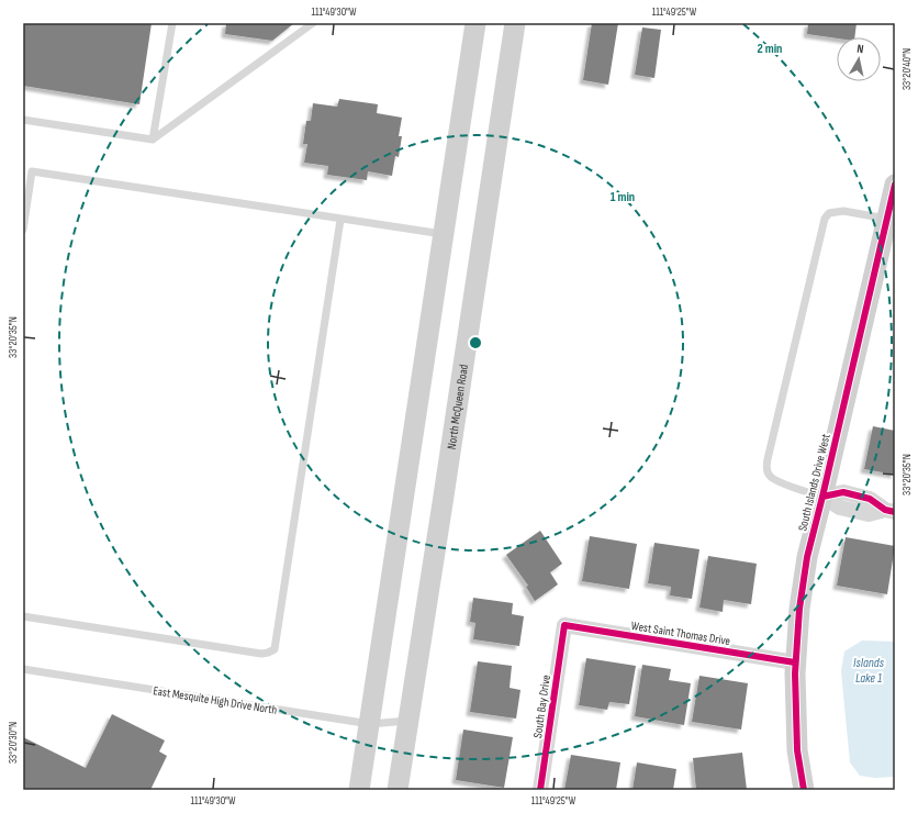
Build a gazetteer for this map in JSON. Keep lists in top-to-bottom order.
{
  "streets": {
    "main road": ["North McQueen Road", "South Islands Drive West"],
    "street": ["West Saint Thomas Drive", "South Bay Drive"],
    "lane": ["East Mesquite High Drive North"]
  },
  "crossings": [
    ["North McQueen Road", "East Mesquite High Drive North"],
    ["South Islands Drive West", "West Saint Thomas Drive"],
    ["West Saint Thomas Drive", "South Bay Drive"]
  ],
  "water": ["Islands Lake 1"],
  "north": "top",
  "coordinates": [
    "111°49'30\"W",
    "111°49'25\"W",
    "33°20'40\"N",
    "33°20'35\"N",
    "33°20'30\"N"
  ],
  "rings": ["2 min", "1 min"]
}
